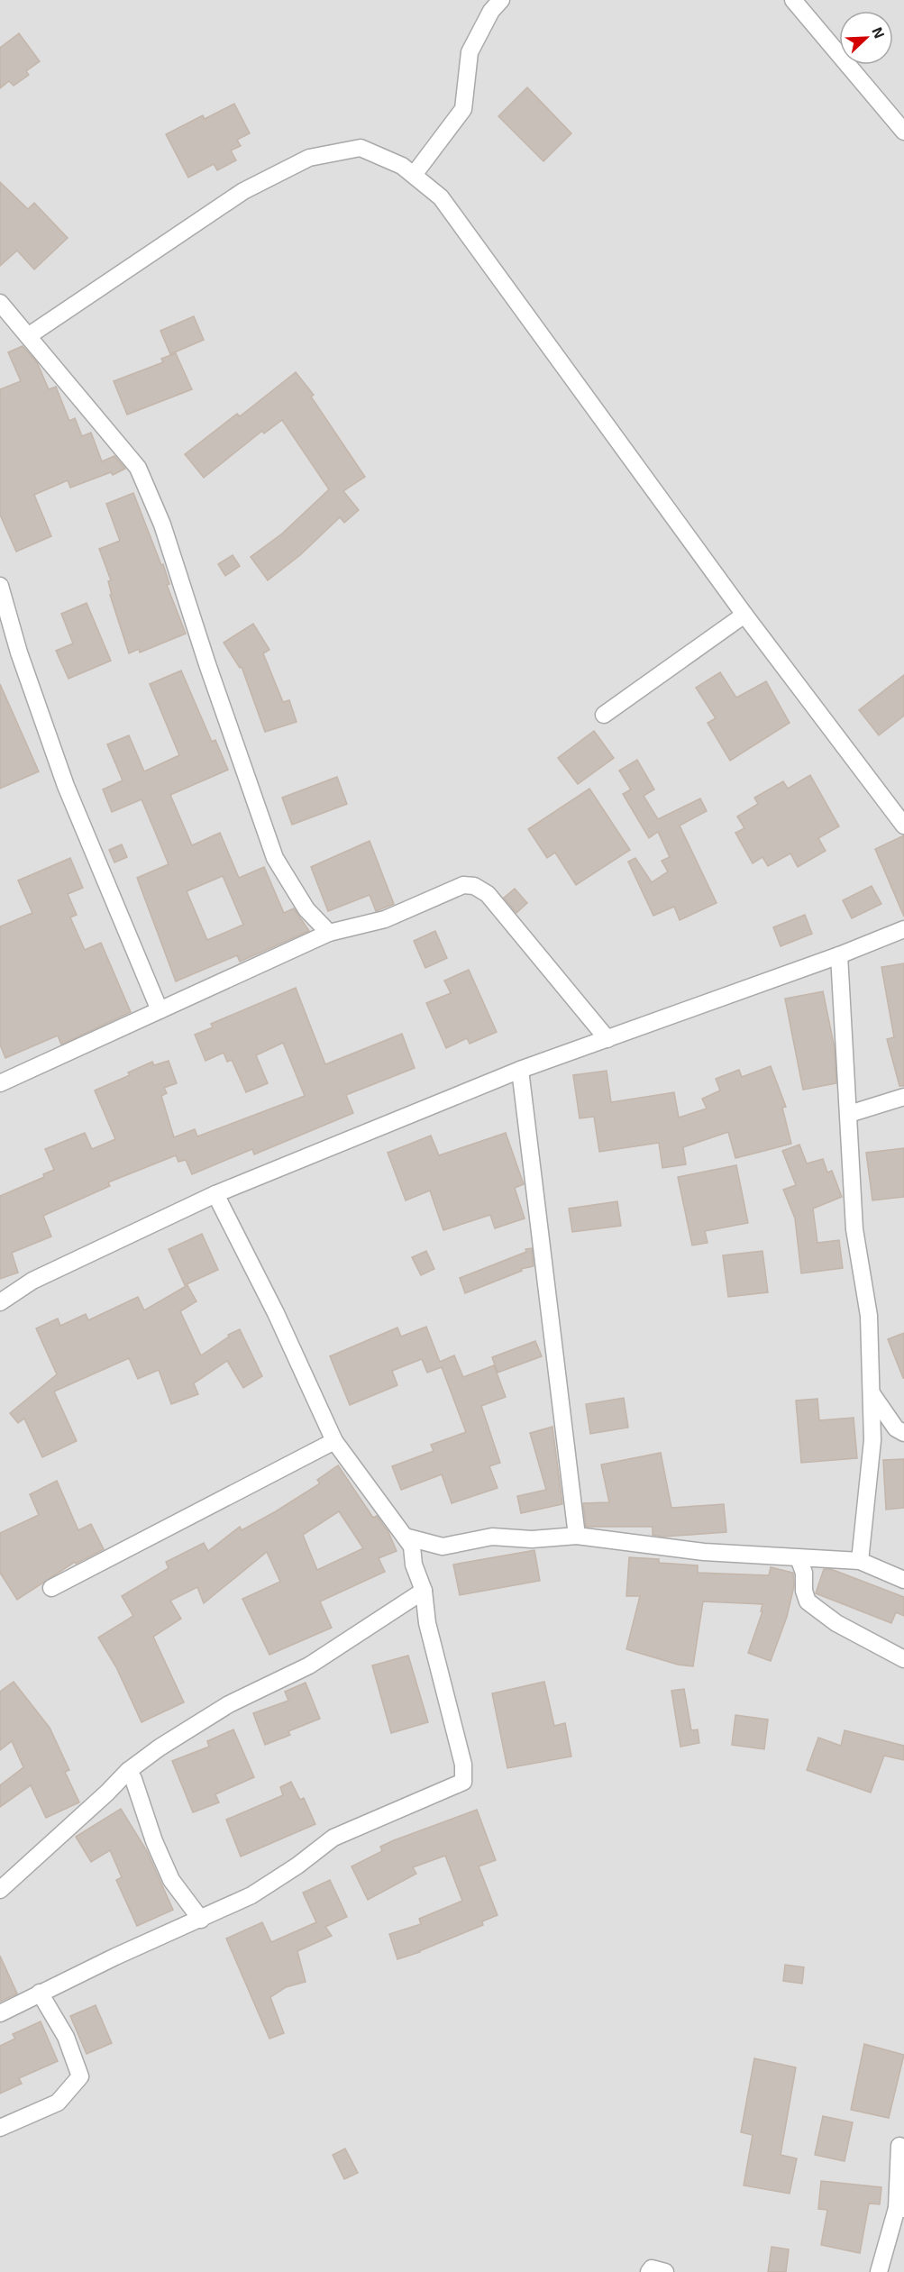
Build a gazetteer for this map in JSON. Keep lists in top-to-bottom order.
{
  "north": "top right"
}
